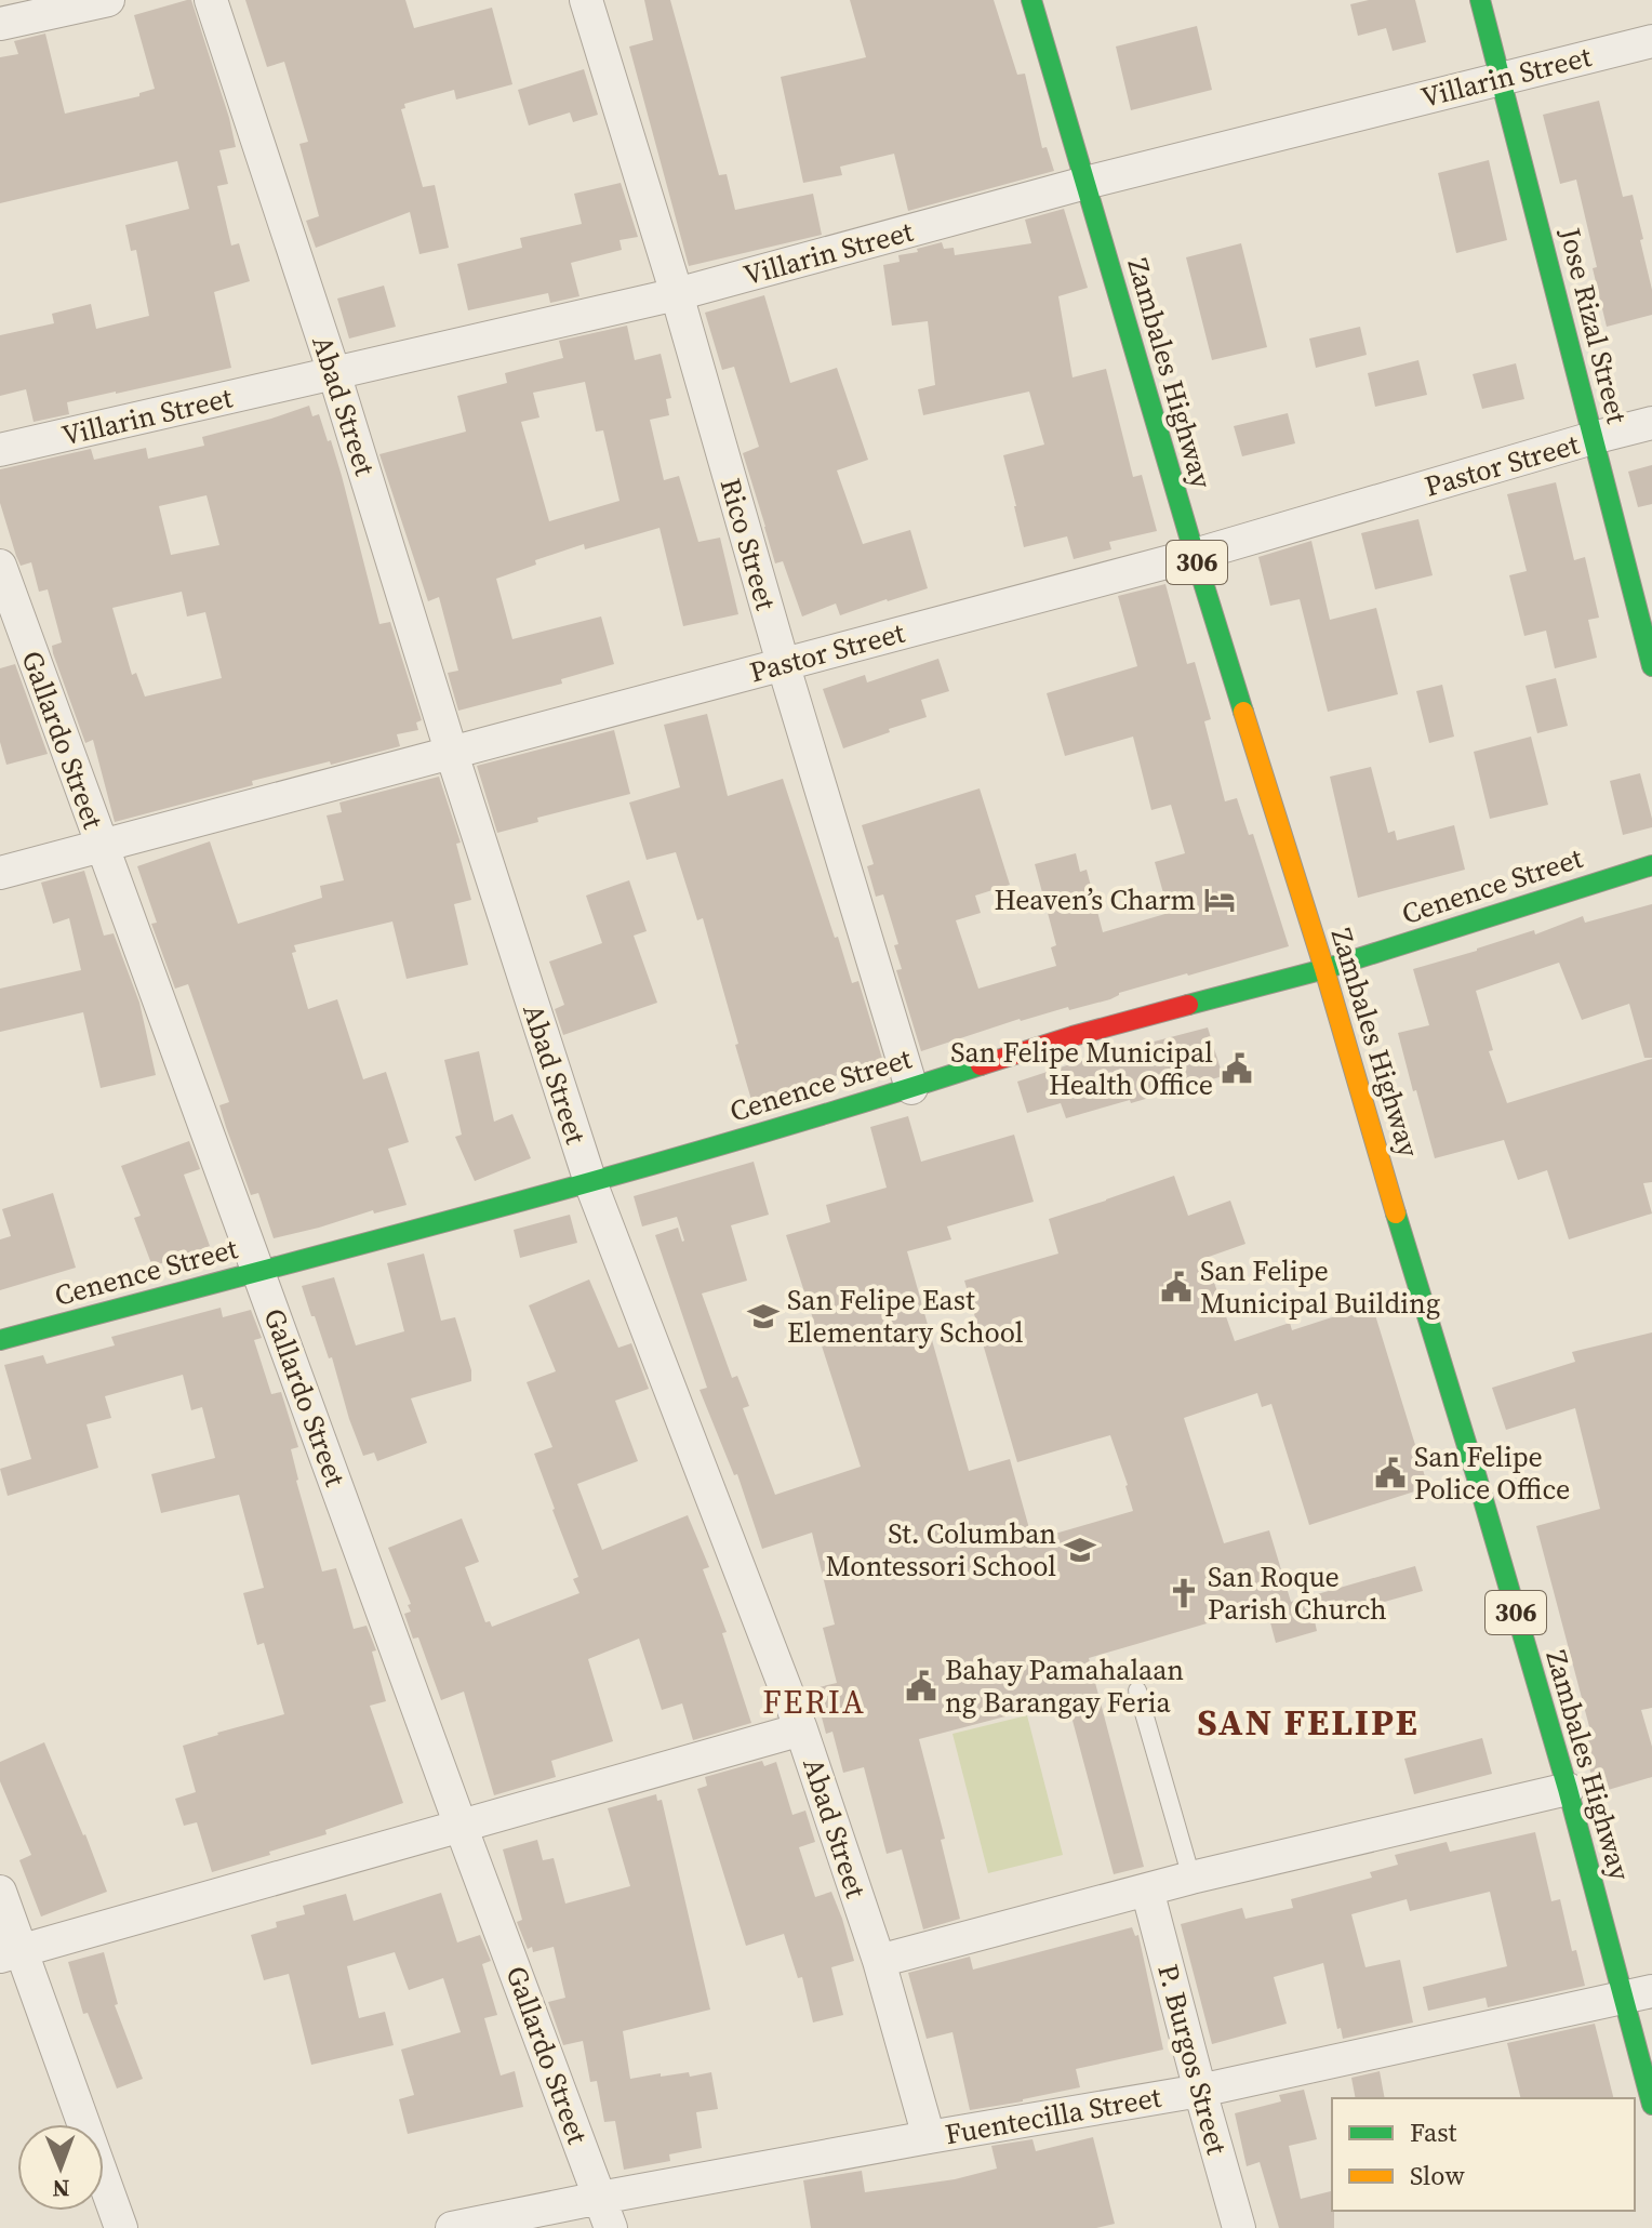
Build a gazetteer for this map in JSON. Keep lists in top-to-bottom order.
{
  "streets": {
    "street": [
      "Villarin Street",
      "Jose Rizal Street",
      "Zambales Highway",
      "Abad Street",
      "Pastor Street",
      "Rico Street",
      "306",
      "Gallardo Street",
      "Cenence Street",
      "P. Burgos Street",
      "Fuentecilla Street"
    ]
  },
  "crossings": [
    ["Villarin Street", "Jose Rizal Street"],
    ["Villarin Street", "Zambales Highway"],
    ["Villarin Street", "Abad Street"],
    ["Villarin Street", "Rico Street"],
    ["Jose Rizal Street", "Pastor Street"],
    ["Zambales Highway", "Pastor Street"],
    ["Zambales Highway", "Cenence Street"],
    ["Zambales Highway", "Fuentecilla Street"],
    ["Abad Street", "Pastor Street"],
    ["Abad Street", "Cenence Street"],
    ["Abad Street", "Fuentecilla Street"],
    ["Pastor Street", "Rico Street"],
    ["Pastor Street", "Gallardo Street"],
    ["Rico Street", "Cenence Street"],
    ["Gallardo Street", "Cenence Street"],
    ["Gallardo Street", "Fuentecilla Street"],
    ["P. Burgos Street", "Fuentecilla Street"]
  ],
  "districts": ["FERIA", "SAN FELIPE"],
  "places": {
    "hotel": ["Heaven’s Charm"],
    "public building": [
      "San Felipe Municipal Health Office",
      "San Felipe Municipal Building",
      "San Felipe Police Office",
      "Bahay Pamahalaan ng Barangay Feria"
    ],
    "school or university": ["San Felipe East Elementary School", "St. Columban Montessori School"],
    "church": ["San Roque Parish Church"]
  },
  "legend": ["Fast", "Slow"],
  "north": "bottom"
}
